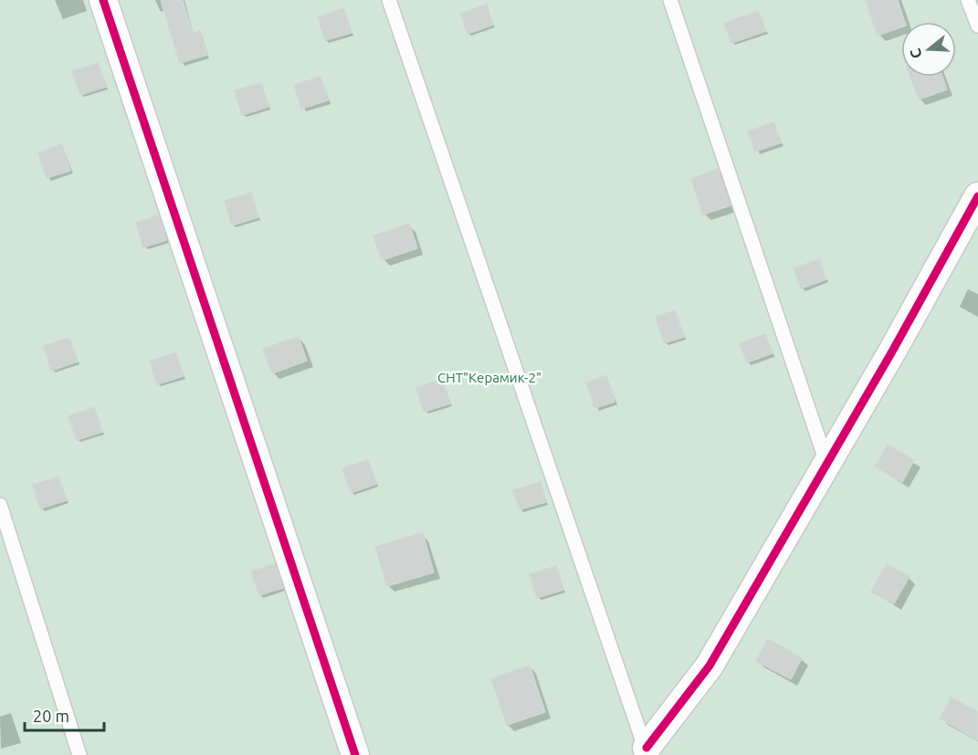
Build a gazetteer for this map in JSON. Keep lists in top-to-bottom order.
{
  "parks": ["СНТ\"Керамик-2\""],
  "scale_bar": "20 m",
  "north": "left"
}
